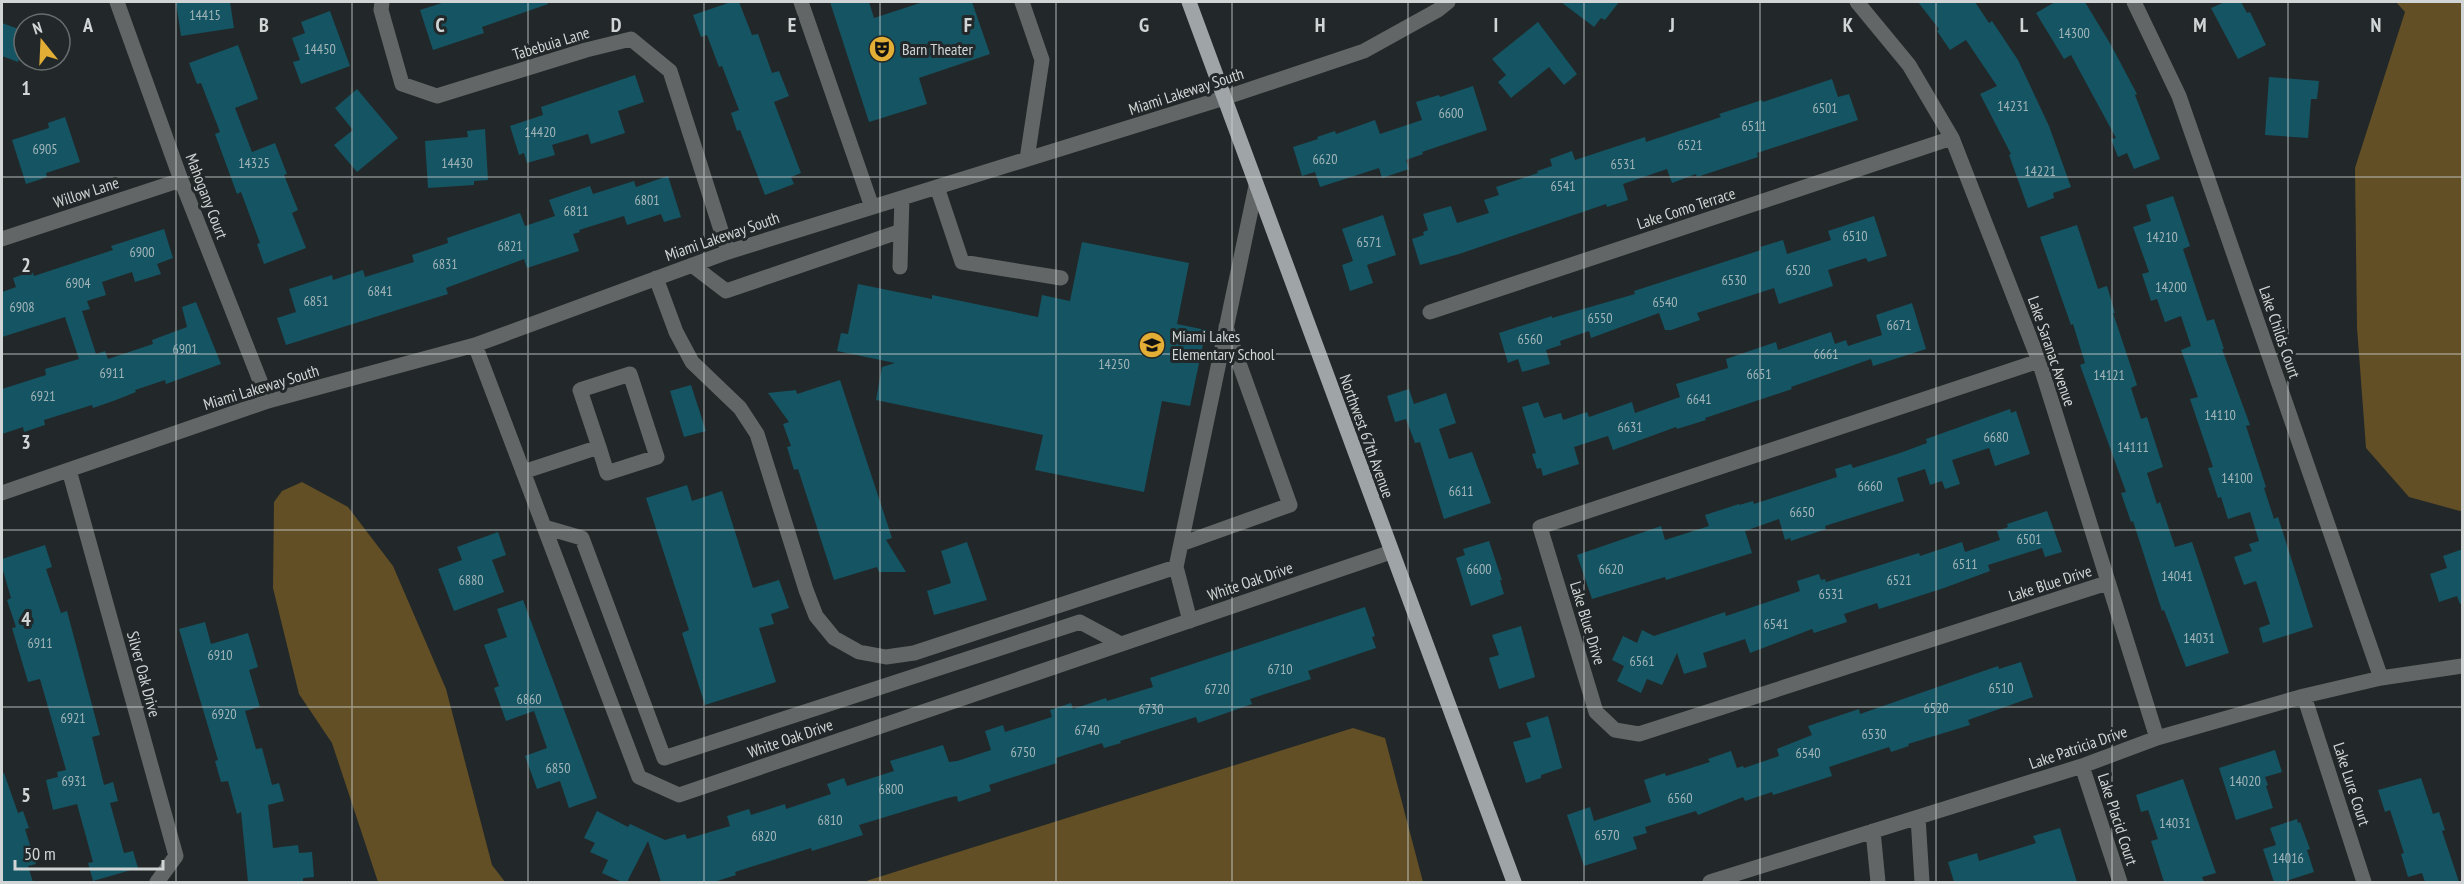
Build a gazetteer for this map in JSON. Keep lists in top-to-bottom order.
{
  "streets": {
    "main road": ["Northwest 67th Avenue"],
    "street": [
      "Tabebuia Lane",
      "Miami Lakeway South",
      "Willow Lane",
      "Mahogany Court",
      "Lake Como Terrace",
      "Lake Childs Court",
      "Lake Saranac Avenue",
      "White Oak Drive",
      "Lake Blue Drive",
      "Silver Oak Drive",
      "Lake Patricia Drive",
      "Lake Lure Court",
      "Lake Placid Court"
    ]
  },
  "crossings": [
    ["Tabebuia Lane", "Miami Lakeway South"],
    ["Miami Lakeway South", "Mahogany Court"],
    ["Miami Lakeway South", "Northwest 67th Avenue"],
    ["Miami Lakeway South", "White Oak Drive"],
    ["Miami Lakeway South", "Silver Oak Drive"],
    ["Willow Lane", "Mahogany Court"],
    ["Lake Como Terrace", "Lake Saranac Avenue"],
    ["Lake Childs Court", "Lake Patricia Drive"],
    ["Lake Saranac Avenue", "Lake Blue Drive"],
    ["Lake Saranac Avenue", "Lake Patricia Drive"],
    ["Northwest 67th Avenue", "White Oak Drive"],
    ["Lake Patricia Drive", "Lake Lure Court"],
    ["Lake Patricia Drive", "Lake Placid Court"]
  ],
  "places": {
    "theatre": ["Barn Theater"],
    "school or university": ["Miami Lakes Elementary School"]
  },
  "house_numbers": [
    "14415",
    "14300",
    "14450",
    "14231",
    "6501",
    "6600",
    "6511",
    "14420",
    "6521",
    "6905",
    "6620",
    "14325",
    "14430",
    "6531",
    "14221",
    "6541",
    "6801",
    "6811",
    "6510",
    "14210",
    "6571",
    "6821",
    "6900",
    "6831",
    "6520",
    "6530",
    "6904",
    "14200",
    "6841",
    "6851",
    "6540",
    "6908",
    "6550",
    "6671",
    "6560",
    "6901",
    "6661",
    "14250",
    "6911",
    "6651",
    "14121",
    "6921",
    "6641",
    "14110",
    "6631",
    "6680",
    "14111",
    "14100",
    "6660",
    "6611",
    "6650",
    "6501",
    "6511",
    "6600",
    "6620",
    "14041",
    "6880",
    "6521",
    "6531",
    "6541",
    "14031",
    "6911",
    "6910",
    "6561",
    "6710",
    "6510",
    "6720",
    "6860",
    "6520",
    "6730",
    "6920",
    "6921",
    "6740",
    "6530",
    "6750",
    "6540",
    "6850",
    "6931",
    "14020",
    "6800",
    "6560",
    "6810",
    "14031",
    "6570",
    "6820",
    "14016"
  ],
  "scale_bar": "50 m",
  "north": "top",
  "grid": {
    "columns": [
      "A",
      "B",
      "C",
      "D",
      "E",
      "F",
      "G",
      "H",
      "I",
      "J",
      "K",
      "L",
      "M",
      "N"
    ],
    "rows": [
      "1",
      "2",
      "3",
      "4",
      "5"
    ]
  }
}
